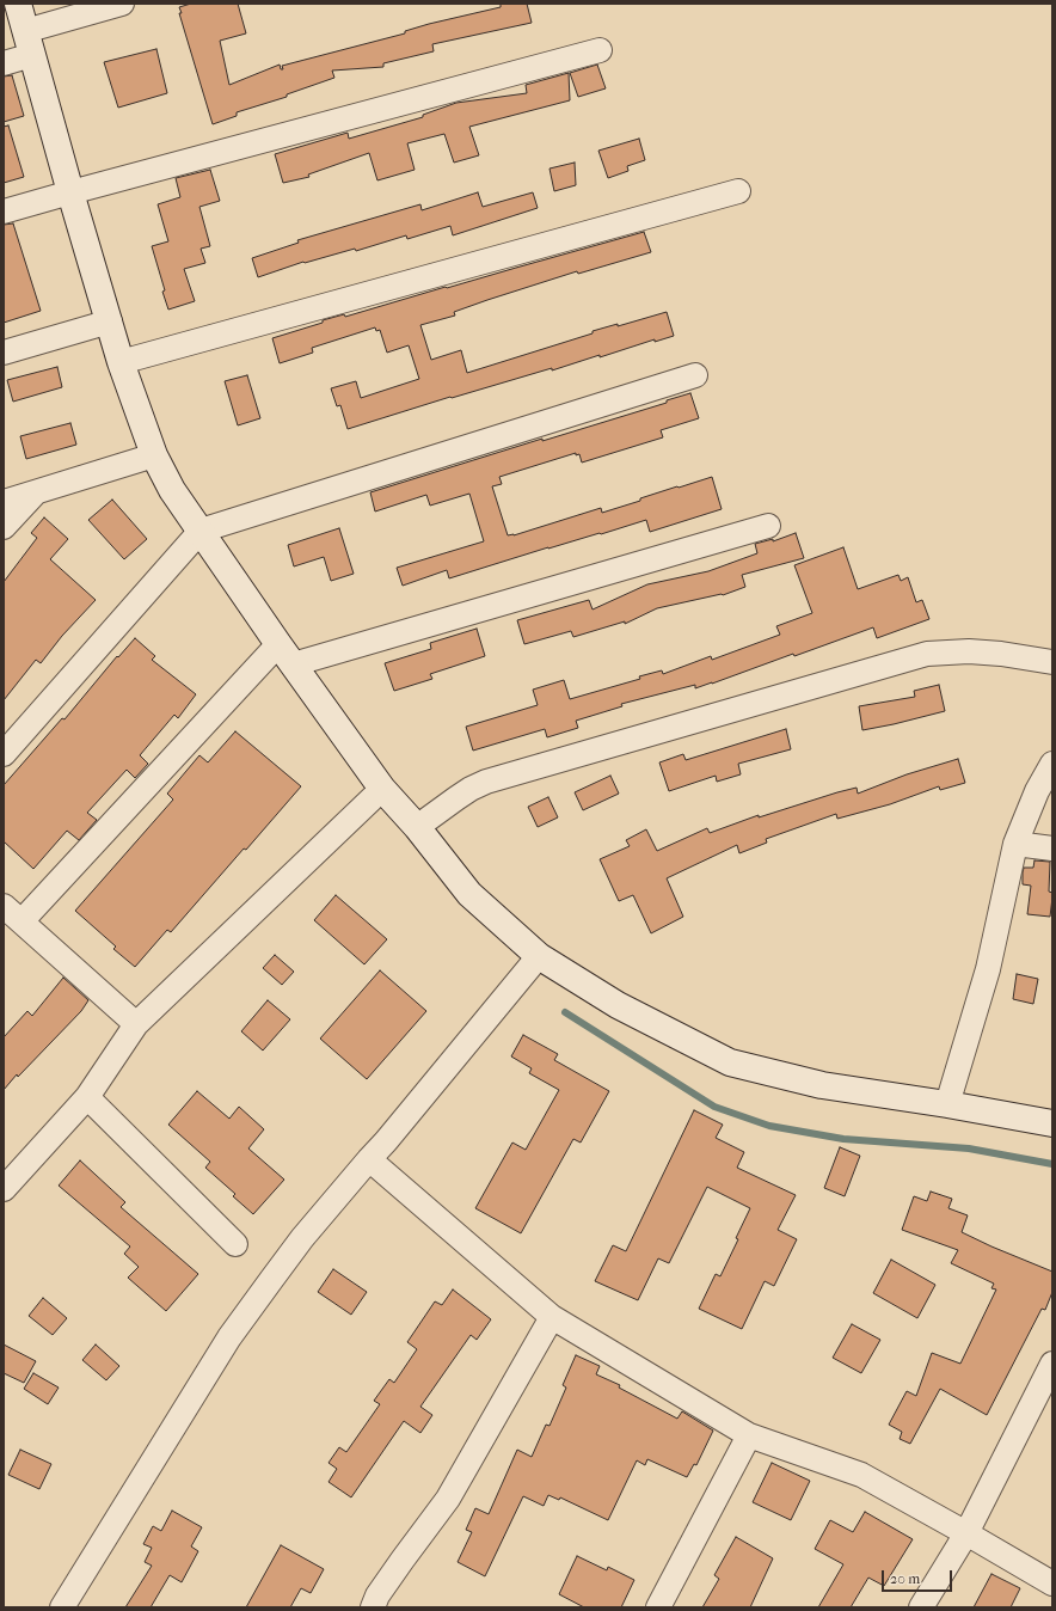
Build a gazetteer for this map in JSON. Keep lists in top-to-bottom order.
{
  "scale_bar": "20 m"
}
